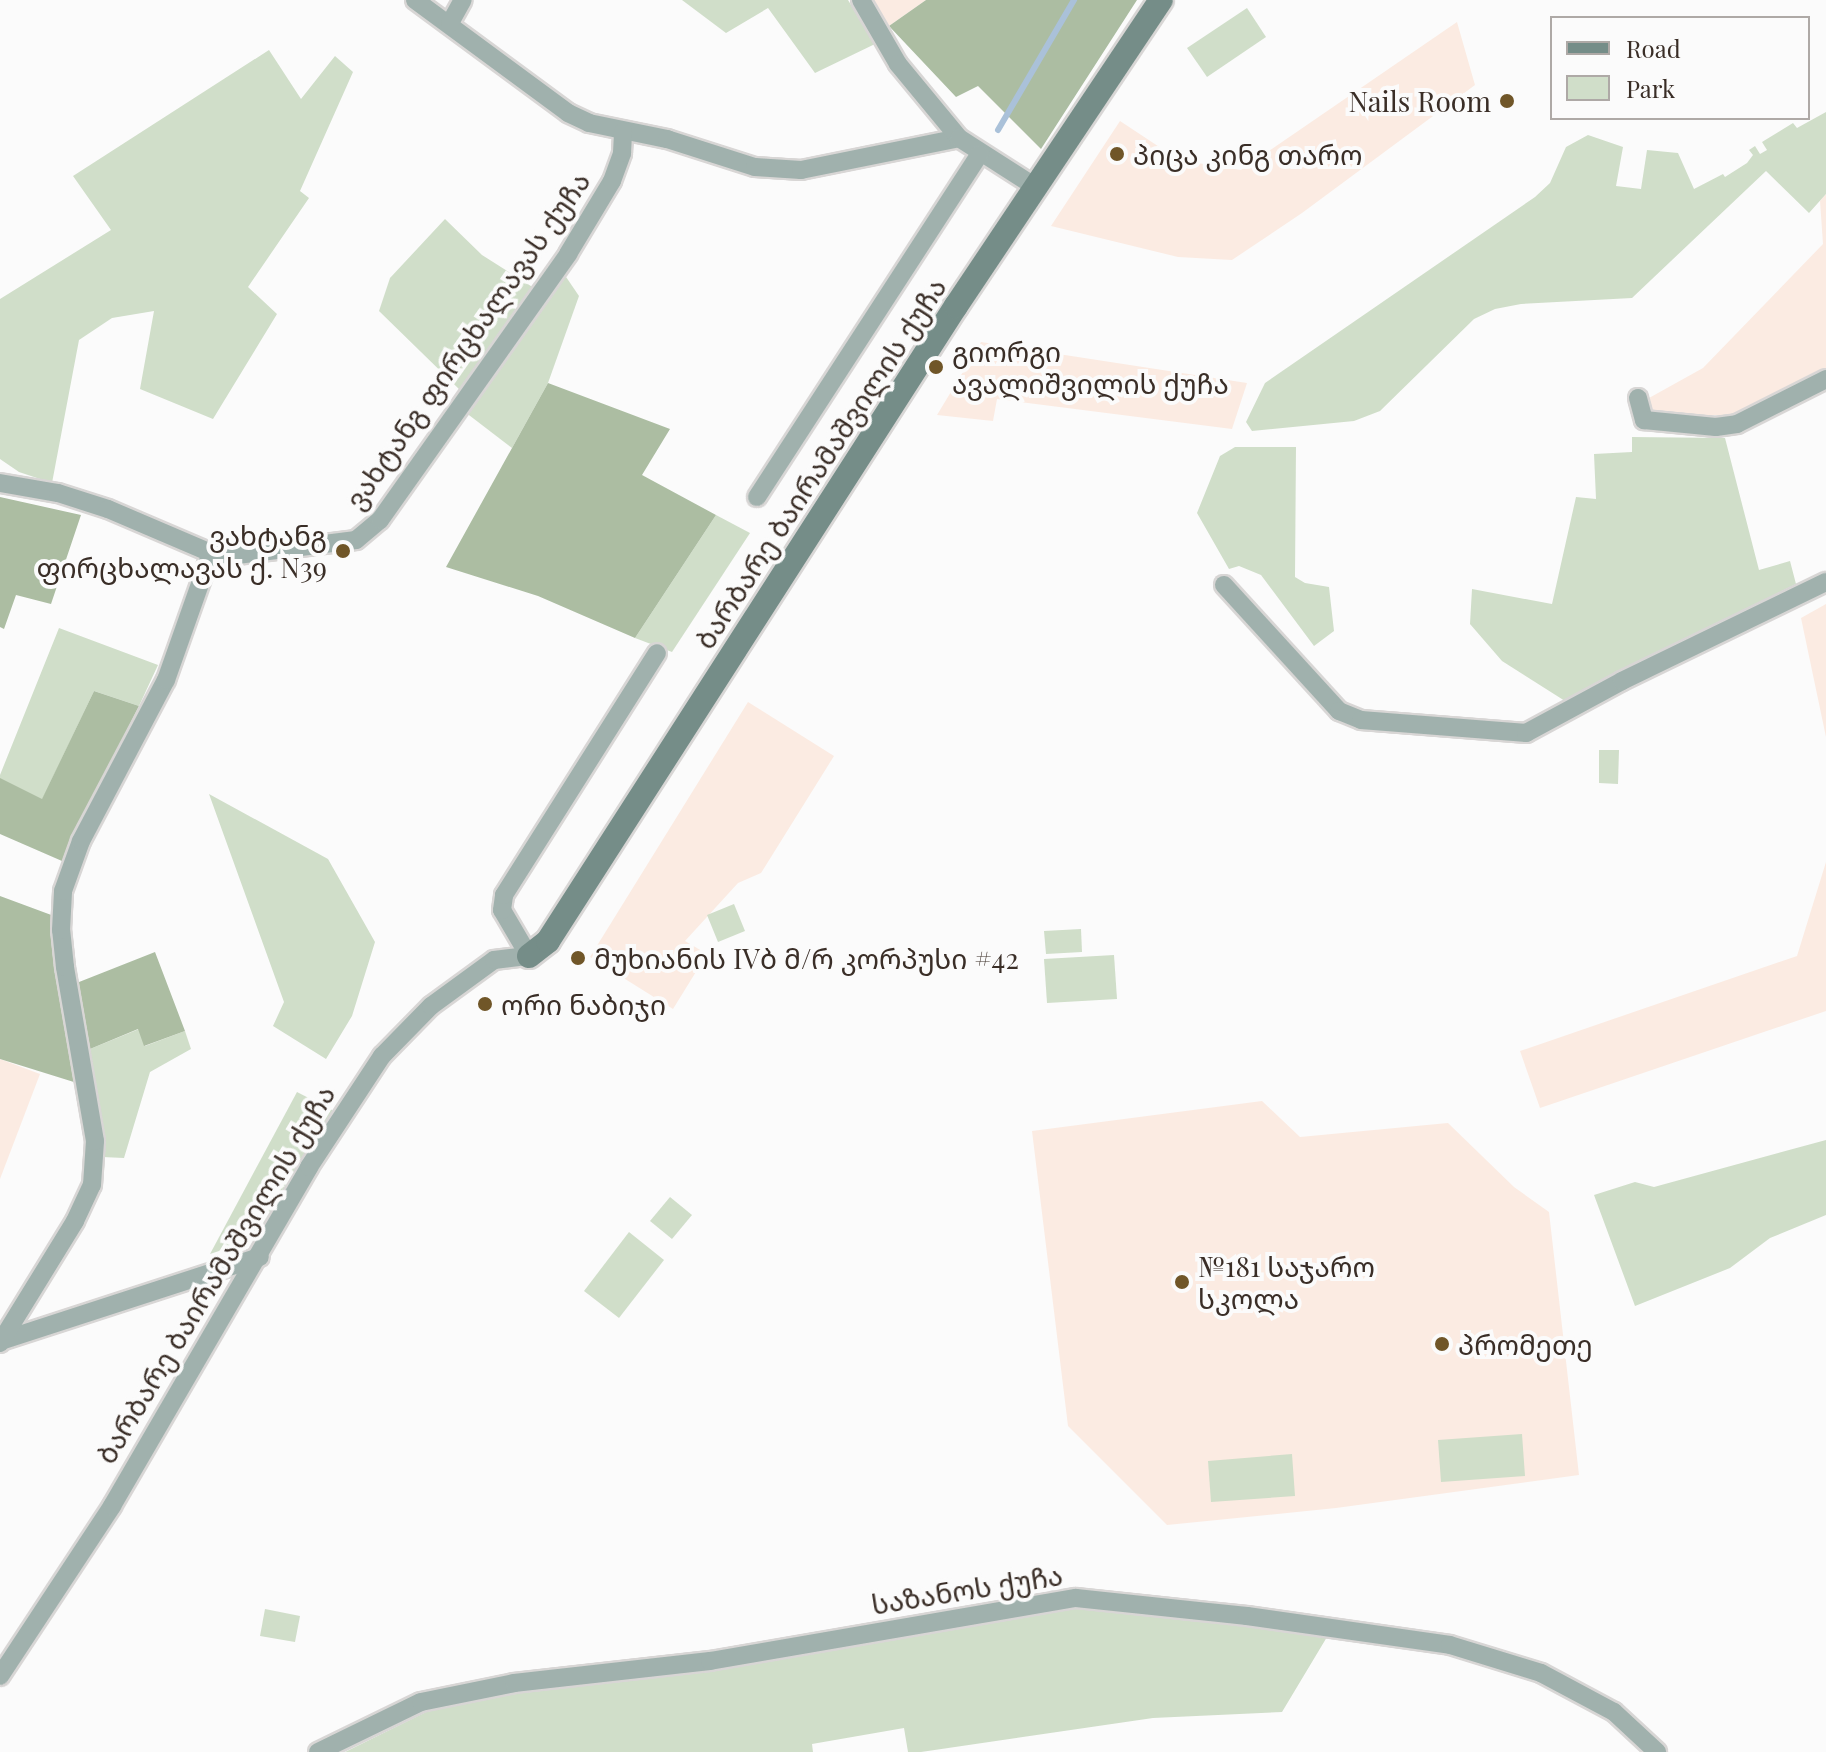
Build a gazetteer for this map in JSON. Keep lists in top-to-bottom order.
{
  "streets": {
    "street": ["ვახტანგ ფირცხალავას ქუჩა", "ბარბარე ბაირამაშვილის ქუჩა", "საზანოს ქუჩა"]
  },
  "places": [
    "Nails Room",
    "პიცა კინგ თარო",
    "გიორგი ავალიშვილის ქუჩა",
    "ვახტანგ ფირცხალავას ქ. N39",
    "მუხიანის IVბ მ/რ კორპუსი #42",
    "ორი ნაბიჯი",
    "№181 საჯარო სკოლა",
    "პრომეთე"
  ],
  "legend": ["Road", "Park"]
}
